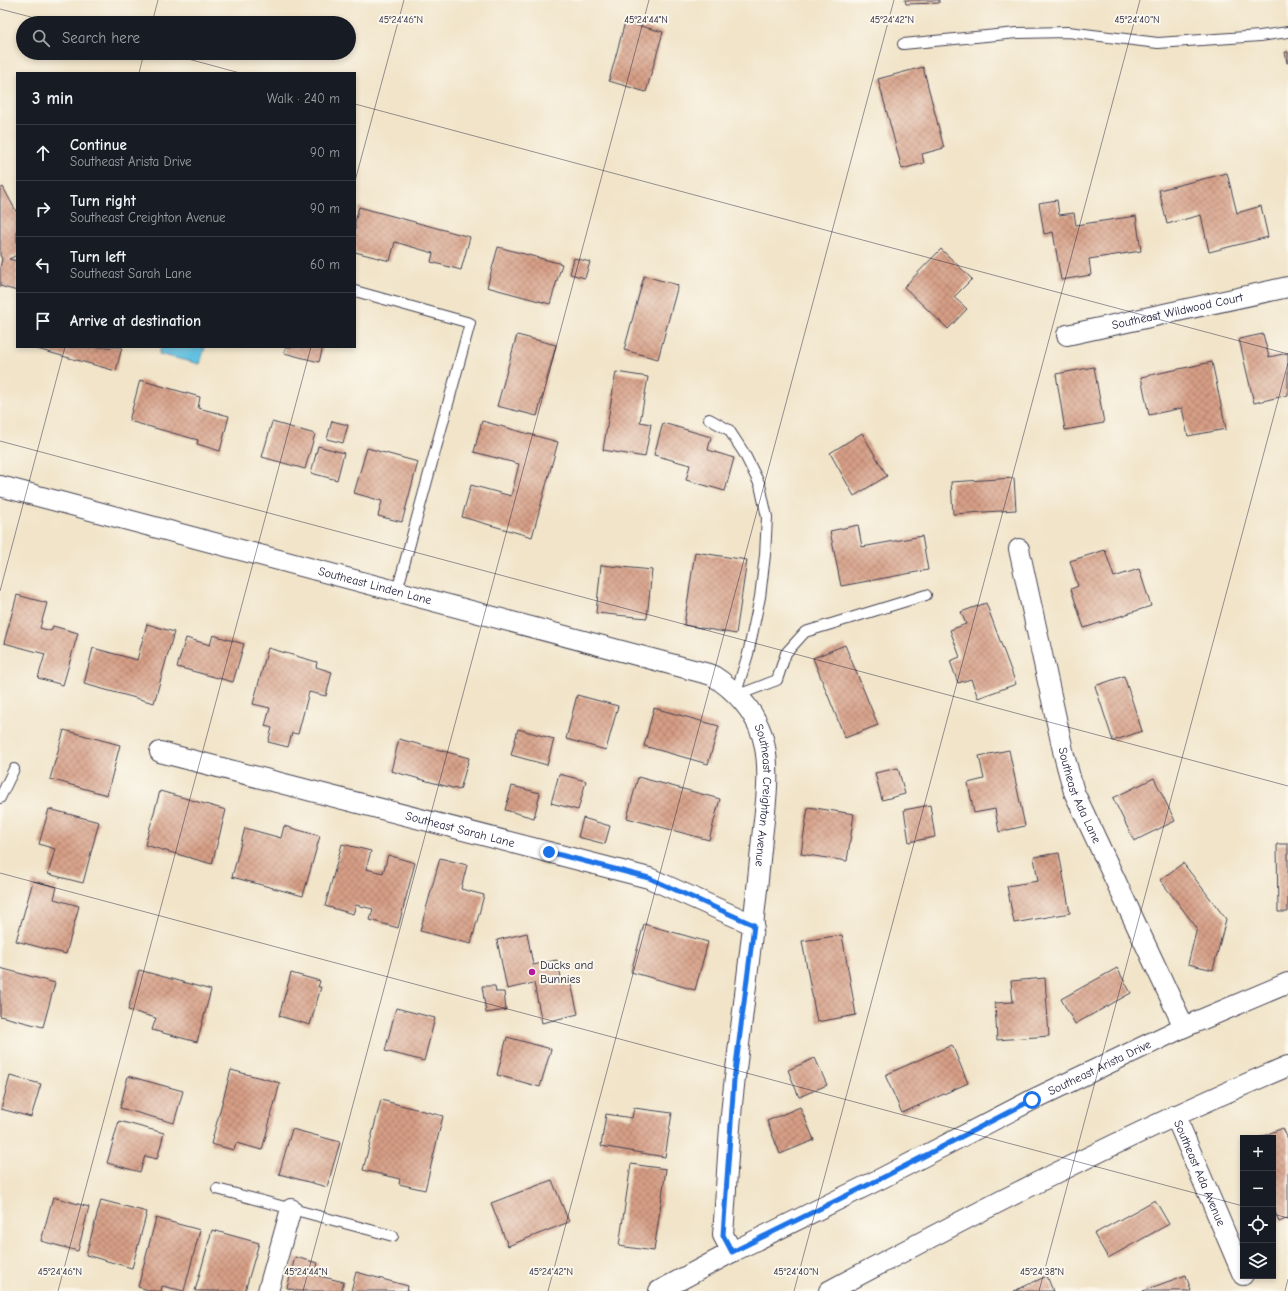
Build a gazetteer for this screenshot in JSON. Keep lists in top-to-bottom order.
{
  "streets": {
    "street": [
      "Southeast Wildwood Court",
      "Southeast Linden Lane",
      "Southeast Ada Lane",
      "Southeast Creighton Avenue",
      "Southeast Sarah Lane",
      "Southeast Arista Drive",
      "Southeast Ada Avenue"
    ]
  },
  "crossings": [
    ["Southeast Linden Lane", "Southeast Creighton Avenue"],
    ["Southeast Ada Lane", "Southeast Arista Drive"],
    ["Southeast Creighton Avenue", "Southeast Sarah Lane"],
    ["Southeast Creighton Avenue", "Southeast Arista Drive"]
  ],
  "places": ["Ducks and Bunnies"],
  "page": {
    "search": "Search here",
    "heading": ["3 min", "Walk · 240 m"],
    "list": [
      ["Continue", "Southeast Arista Drive", "90 m"],
      ["Turn right", "Southeast Creighton Avenue", "90 m"],
      ["Turn left", "Southeast Sarah Lane", "60 m"],
      "Arrive at destination"
    ],
    "map_buttons": ["+", "−"]
  },
  "coordinates": [
    "45°24'46\"N",
    "45°24'44\"N",
    "45°24'42\"N",
    "45°24'40\"N",
    "45°24'38\"N"
  ]
}
